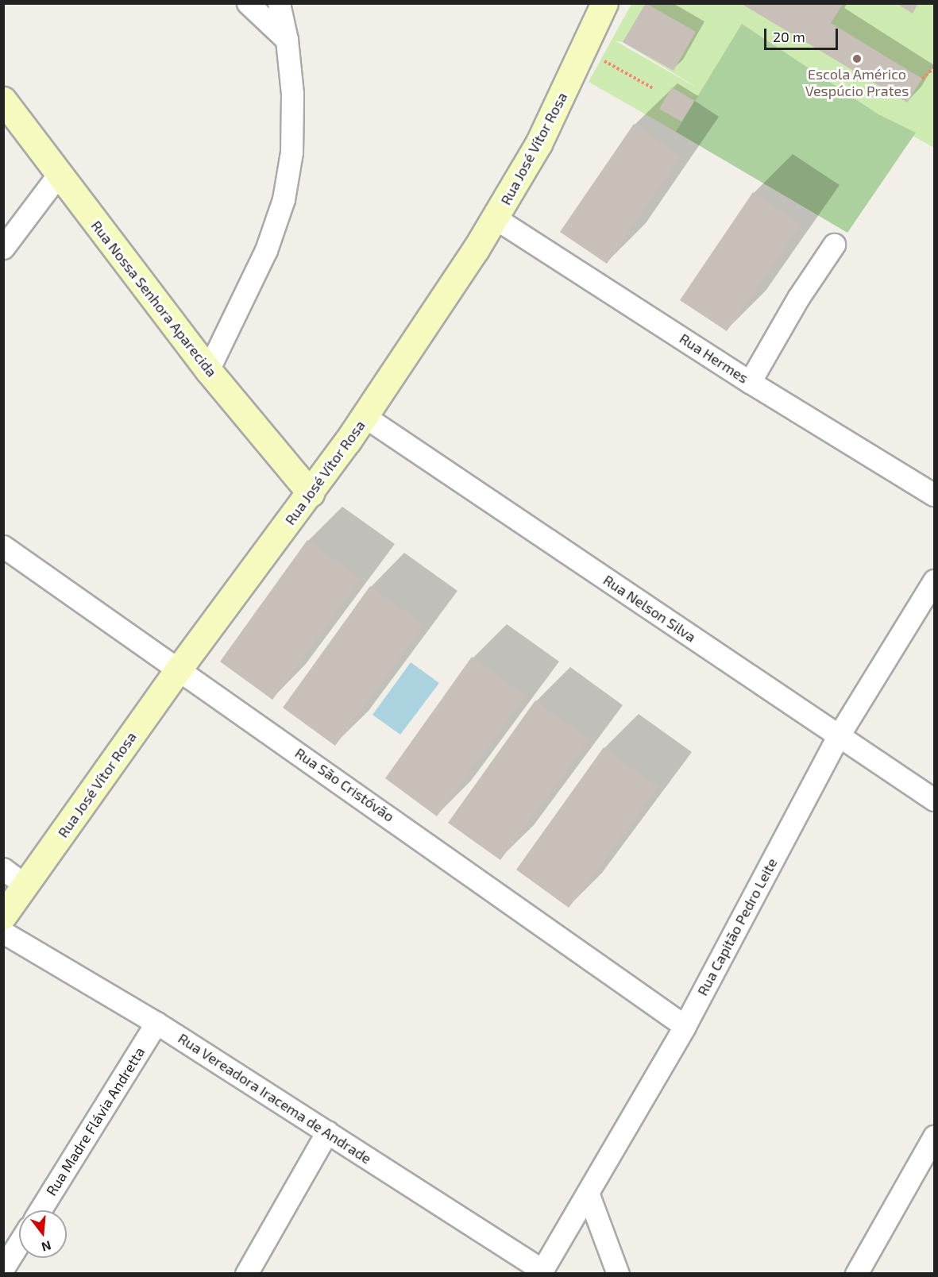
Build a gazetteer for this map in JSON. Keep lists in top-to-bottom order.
{
  "streets": {
    "main road": ["Rua José Vítor Rosa", "Rua Nossa Senhora Aparecida"],
    "street": [
      "Rua Hermes",
      "Rua Nelson Silva",
      "Rua São Cristóvão",
      "Rua Capitão Pedro Leite",
      "Rua Vereadora Iracema de Andrade",
      "Rua Madre Flávia Andretta"
    ]
  },
  "crossings": [
    ["Rua José Vítor Rosa", "Rua Nossa Senhora Aparecida"],
    ["Rua José Vítor Rosa", "Rua Hermes"],
    ["Rua José Vítor Rosa", "Rua Nelson Silva"],
    ["Rua José Vítor Rosa", "Rua São Cristóvão"],
    ["Rua Nelson Silva", "Rua Capitão Pedro Leite"],
    ["Rua São Cristóvão", "Rua Capitão Pedro Leite"],
    ["Rua Capitão Pedro Leite", "Rua Vereadora Iracema de Andrade"],
    ["Rua Vereadora Iracema de Andrade", "Rua Madre Flávia Andretta"]
  ],
  "places": ["Escola Américo Vespúcio Prates"],
  "scale_bar": "20 m",
  "north": "bottom"
}
